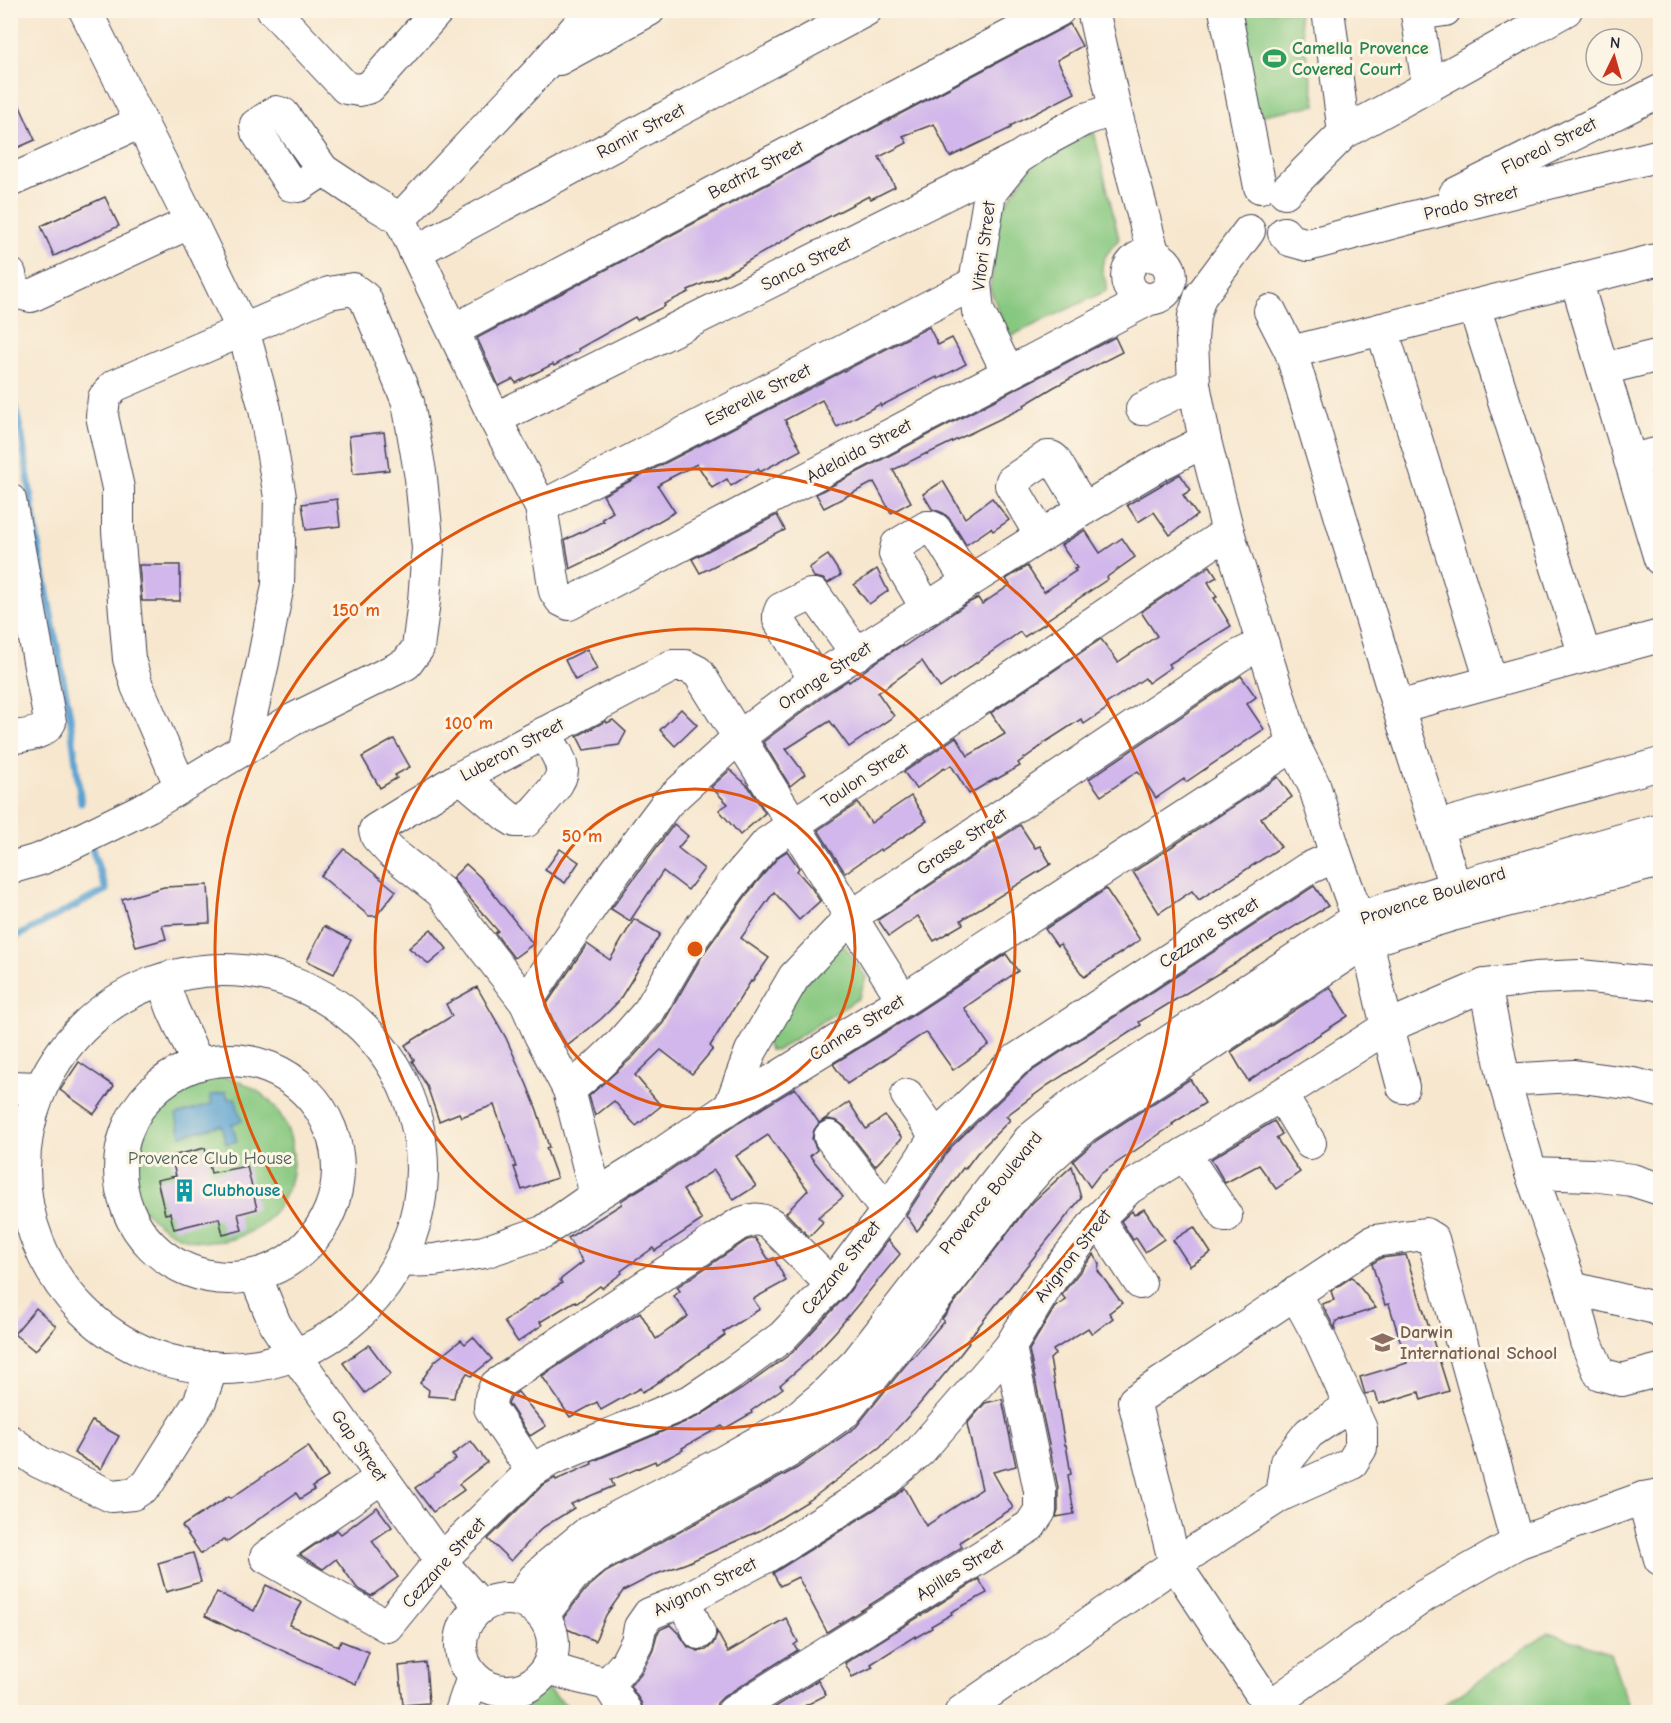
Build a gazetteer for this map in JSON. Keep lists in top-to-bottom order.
{
  "streets": {
    "street": [
      "Ramir Street",
      "Floreal Street",
      "Beatriz Street",
      "Prado Street",
      "Vitori Street",
      "Sanca Street",
      "Esterelle Street",
      "Adelaida Street",
      "Orange Street",
      "Luberon Street",
      "Toulon Street",
      "Grasse Street",
      "Provence Boulevard",
      "Cezzane Street",
      "Cannes Street",
      "Avignon Street",
      "Gap Street",
      "Apilles Street"
    ]
  },
  "crossings": [
    ["Floreal Street", "Prado Street"],
    ["Vitori Street", "Sanca Street"],
    ["Vitori Street", "Esterelle Street"],
    ["Vitori Street", "Adelaida Street"],
    ["Esterelle Street", "Adelaida Street"],
    ["Orange Street", "Luberon Street"],
    ["Luberon Street", "Toulon Street"],
    ["Luberon Street", "Grasse Street"],
    ["Luberon Street", "Cannes Street"],
    ["Grasse Street", "Cannes Street"],
    ["Provence Boulevard", "Gap Street"],
    ["Cezzane Street", "Gap Street"],
    ["Avignon Street", "Apilles Street"]
  ],
  "parks": ["Provence Club House"],
  "places": {
    "sports": ["Camella Provence Covered Court"],
    "building": ["Clubhouse"],
    "school or university": ["Darwin International School"]
  },
  "north": "top",
  "rings": ["150 m", "100 m", "50 m"]
}
